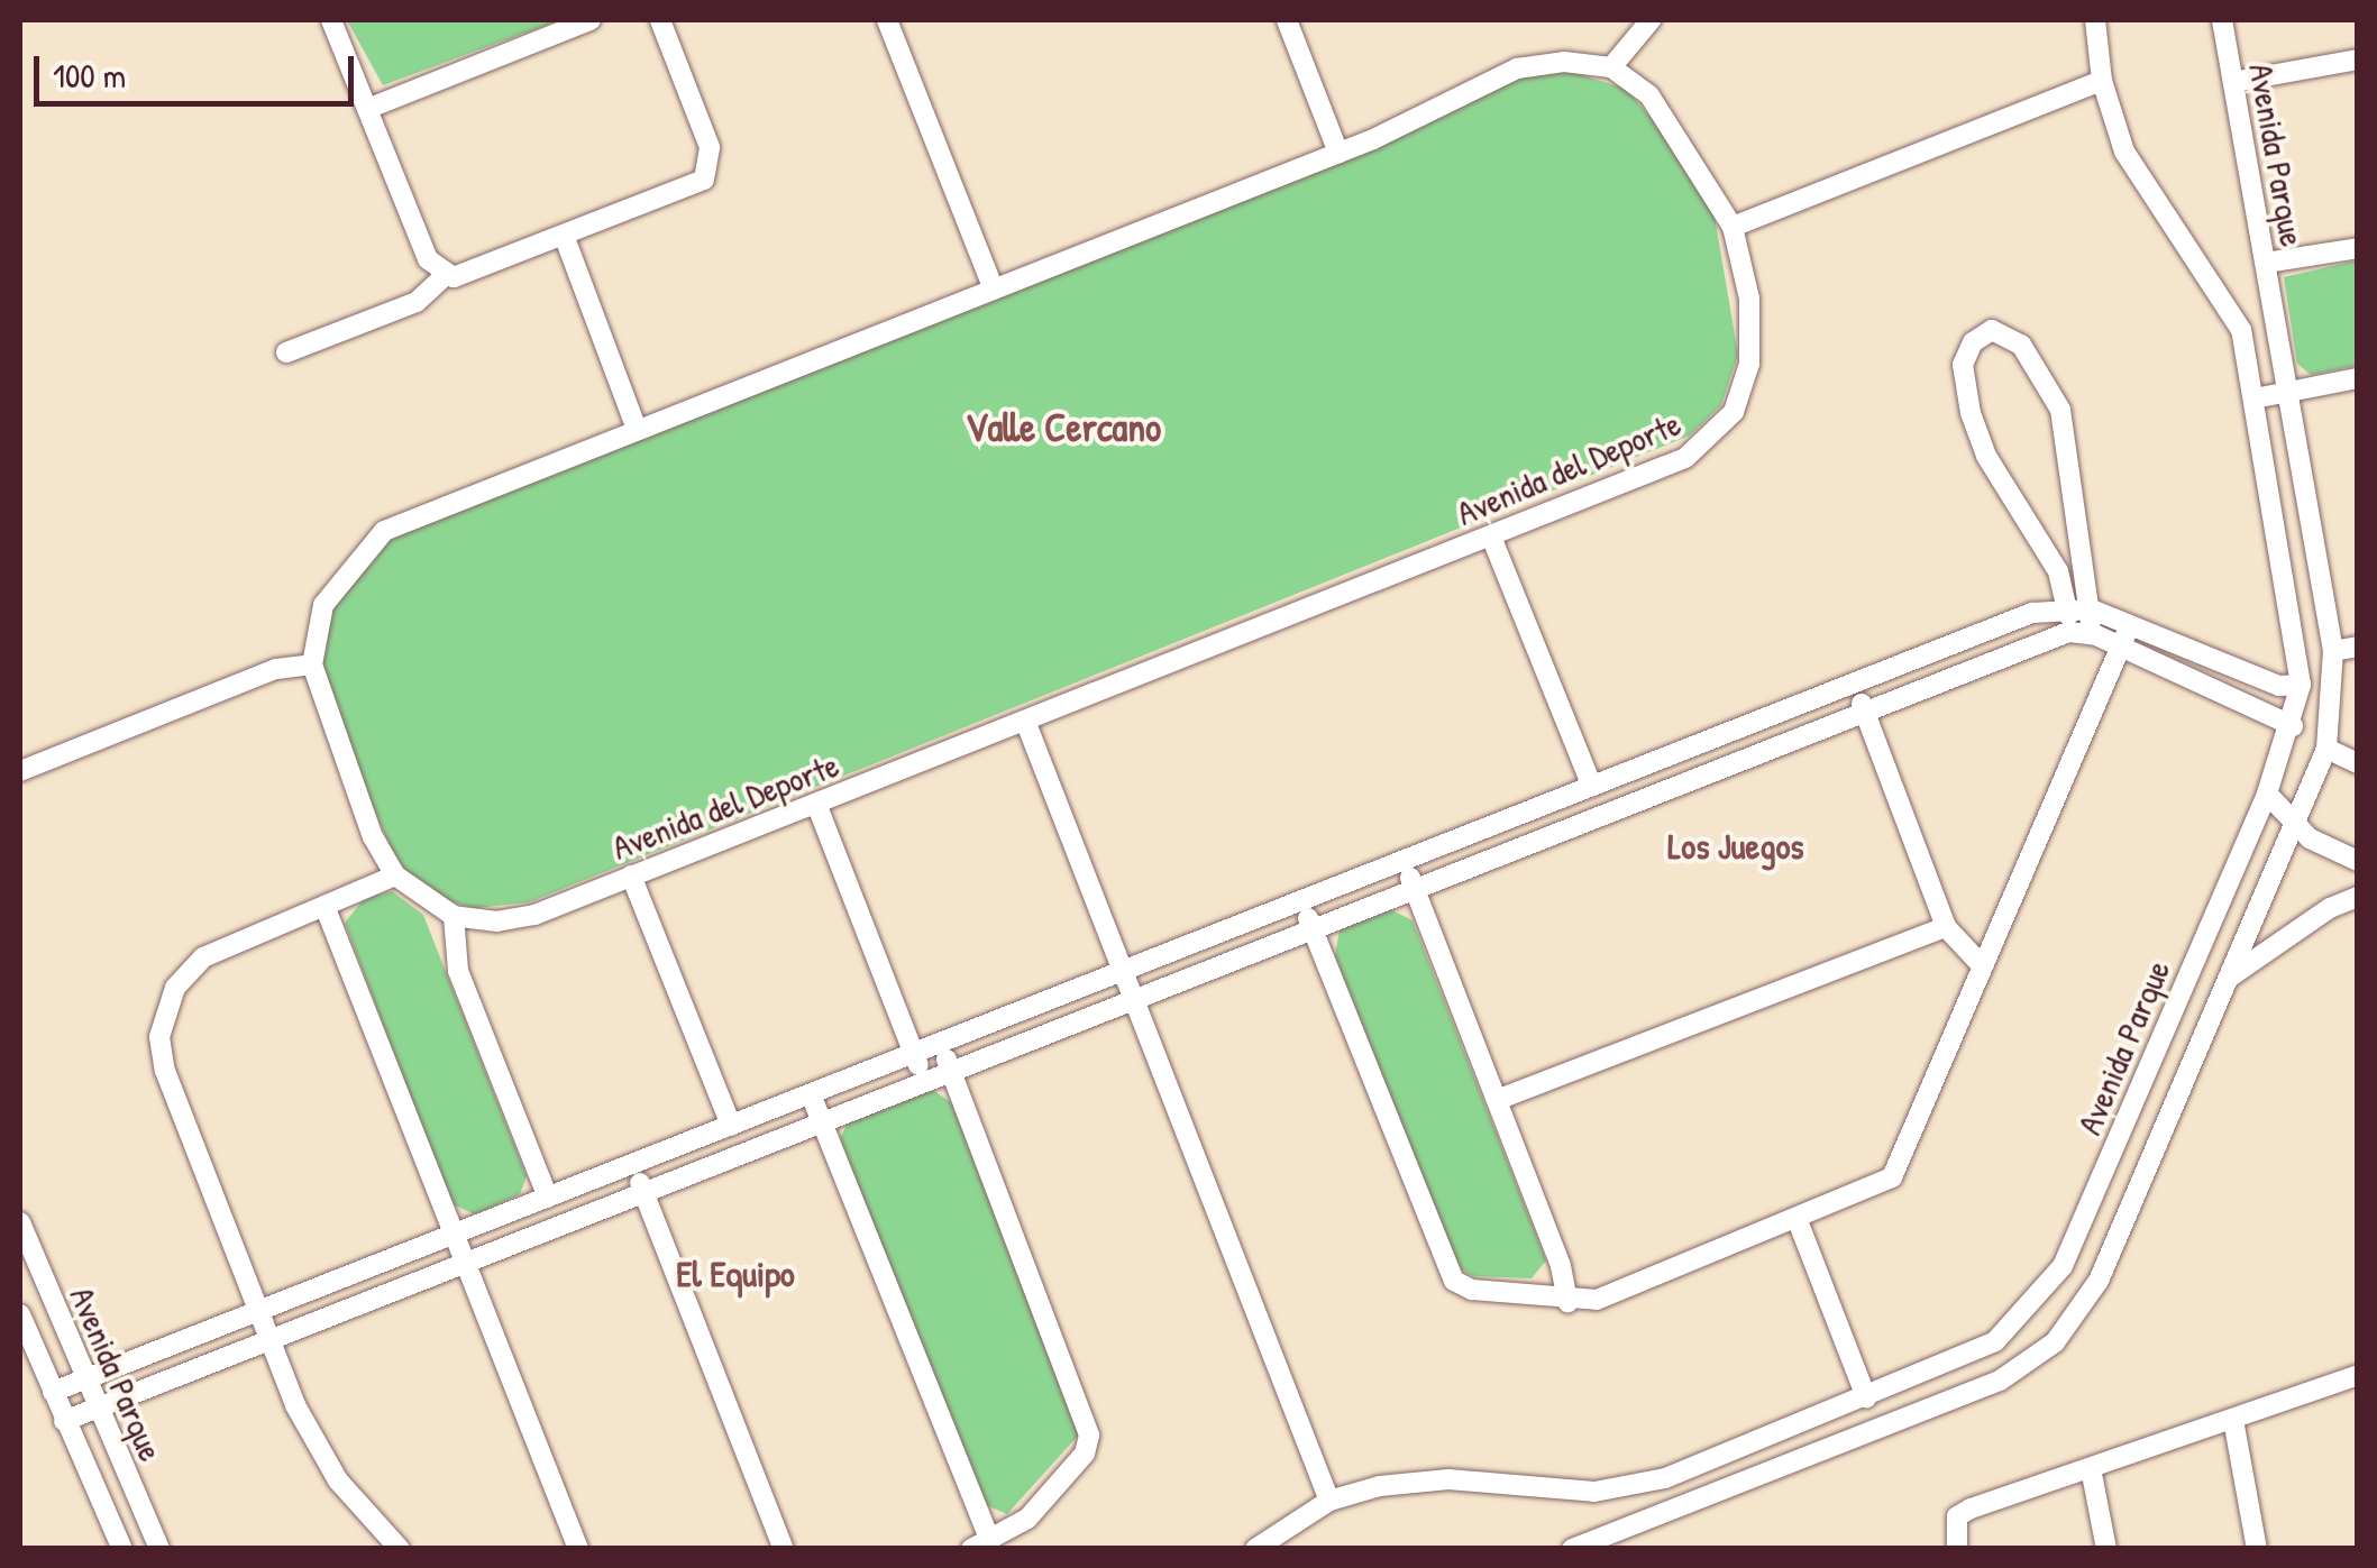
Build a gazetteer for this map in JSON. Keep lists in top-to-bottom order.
{
  "streets": {
    "street": ["Avenida Parque", "Avenida del Deporte"]
  },
  "districts": ["Valle Cercano", "Los Juegos", "El Equipo"],
  "scale_bar": "100 m"
}
